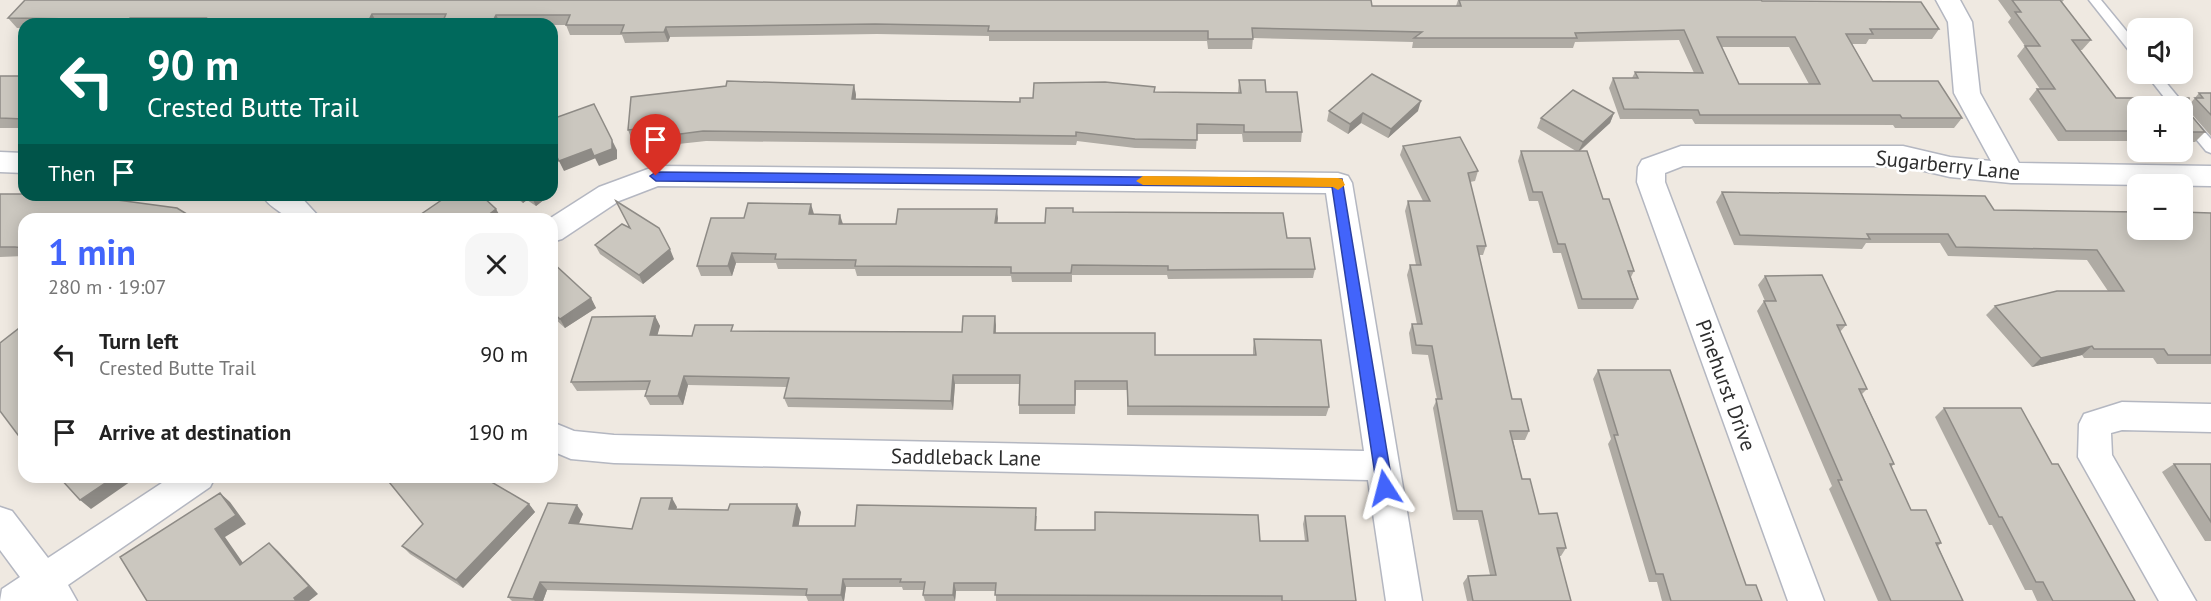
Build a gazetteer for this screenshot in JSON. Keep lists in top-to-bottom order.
{
  "streets": {
    "street": ["Sugarberry Lane", "Pinehurst Drive", "Saddleback Lane"]
  },
  "crossings": [
    ["Sugarberry Lane", "Pinehurst Drive"]
  ],
  "page": {
    "map_buttons": ["+", "−"],
    "turn": ["90 m", "Crested Butte Trail"],
    "then": "Then",
    "heading": ["1 min", "280 m · 19:07"],
    "list": [
      {
        "name": "Turn left",
        "note": "Crested Butte Trail",
        "value": "90 m"
      },
      {
        "name": "Arrive at destination",
        "value": "190 m"
      }
    ]
  }
}
